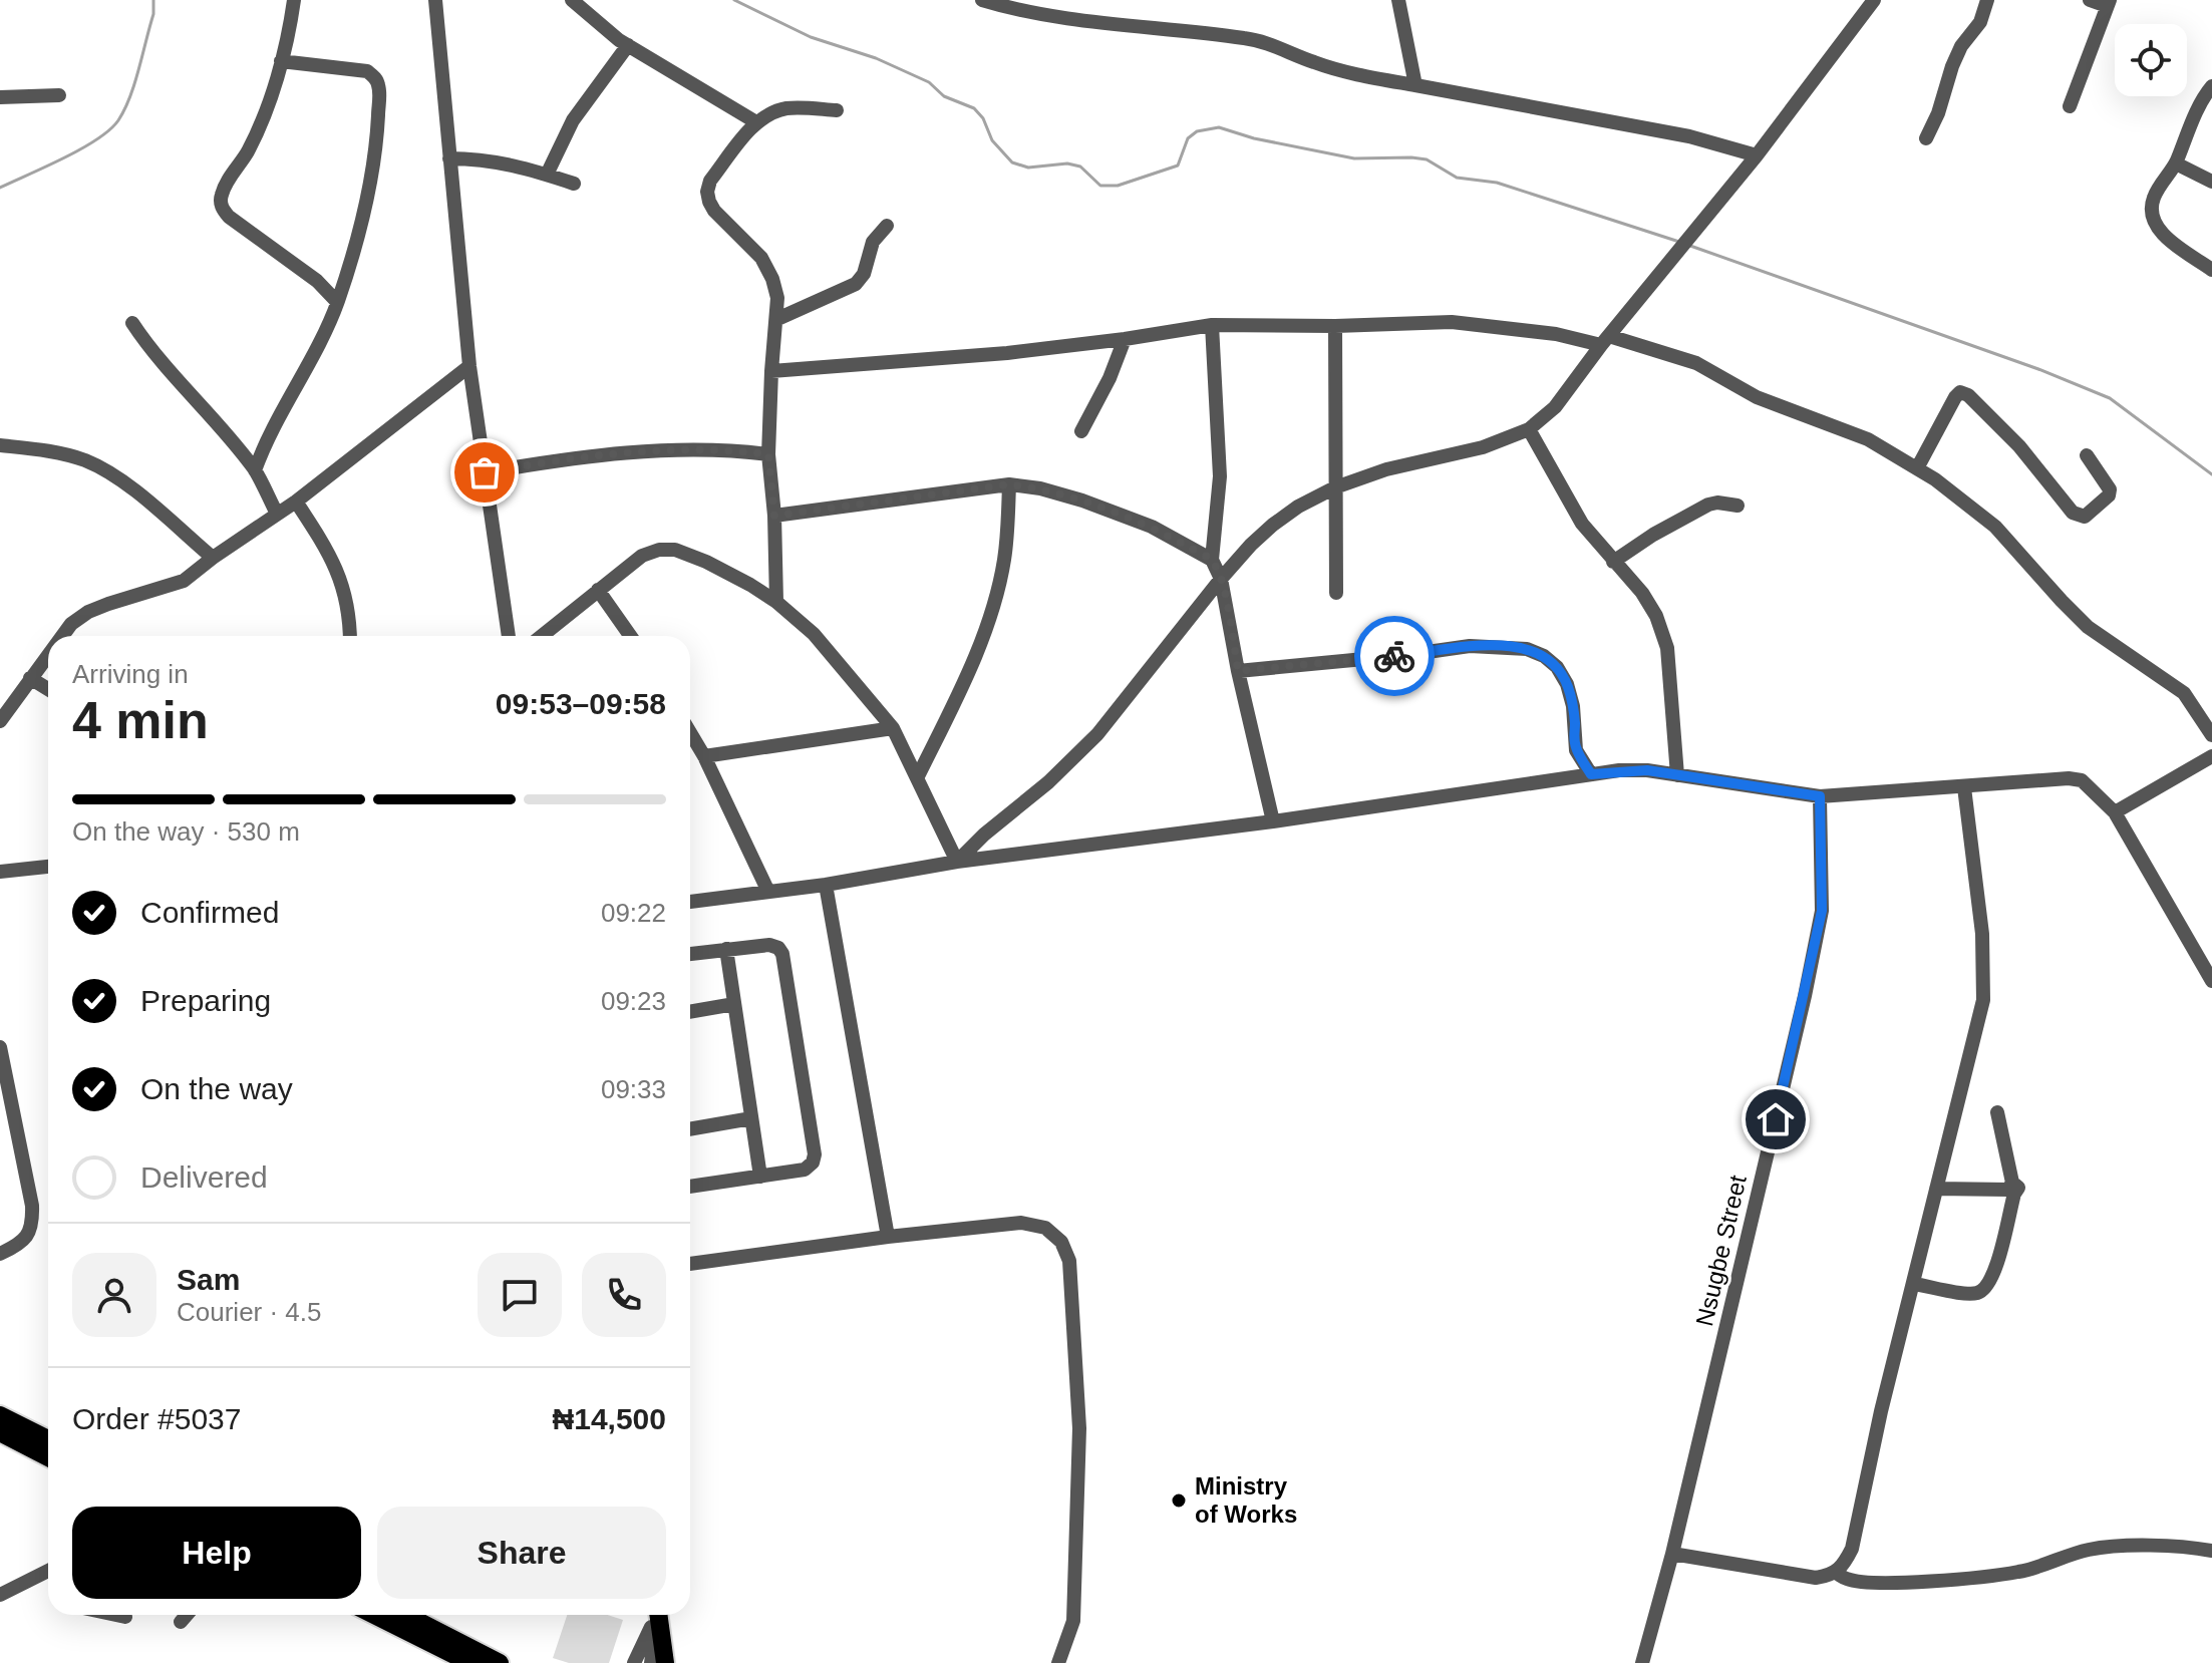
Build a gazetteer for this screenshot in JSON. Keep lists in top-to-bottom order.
{
  "streets": {
    "street": ["Nsugbe Street"]
  },
  "places": ["Ministry of Works"],
  "page": {
    "heading": ["4 min", "Arriving in", "09:53–09:58"],
    "panel": [
      "Sam",
      "Courier · 4.5",
      "Order #5037",
      "₦14,500"
    ],
    "bar": "On the way · 530 m",
    "list": [
      ["Confirmed", "09:22"],
      ["Preparing", "09:23"],
      ["On the way", "09:33"],
      "Delivered"
    ],
    "buttons": ["Help", "Share"]
  }
}
